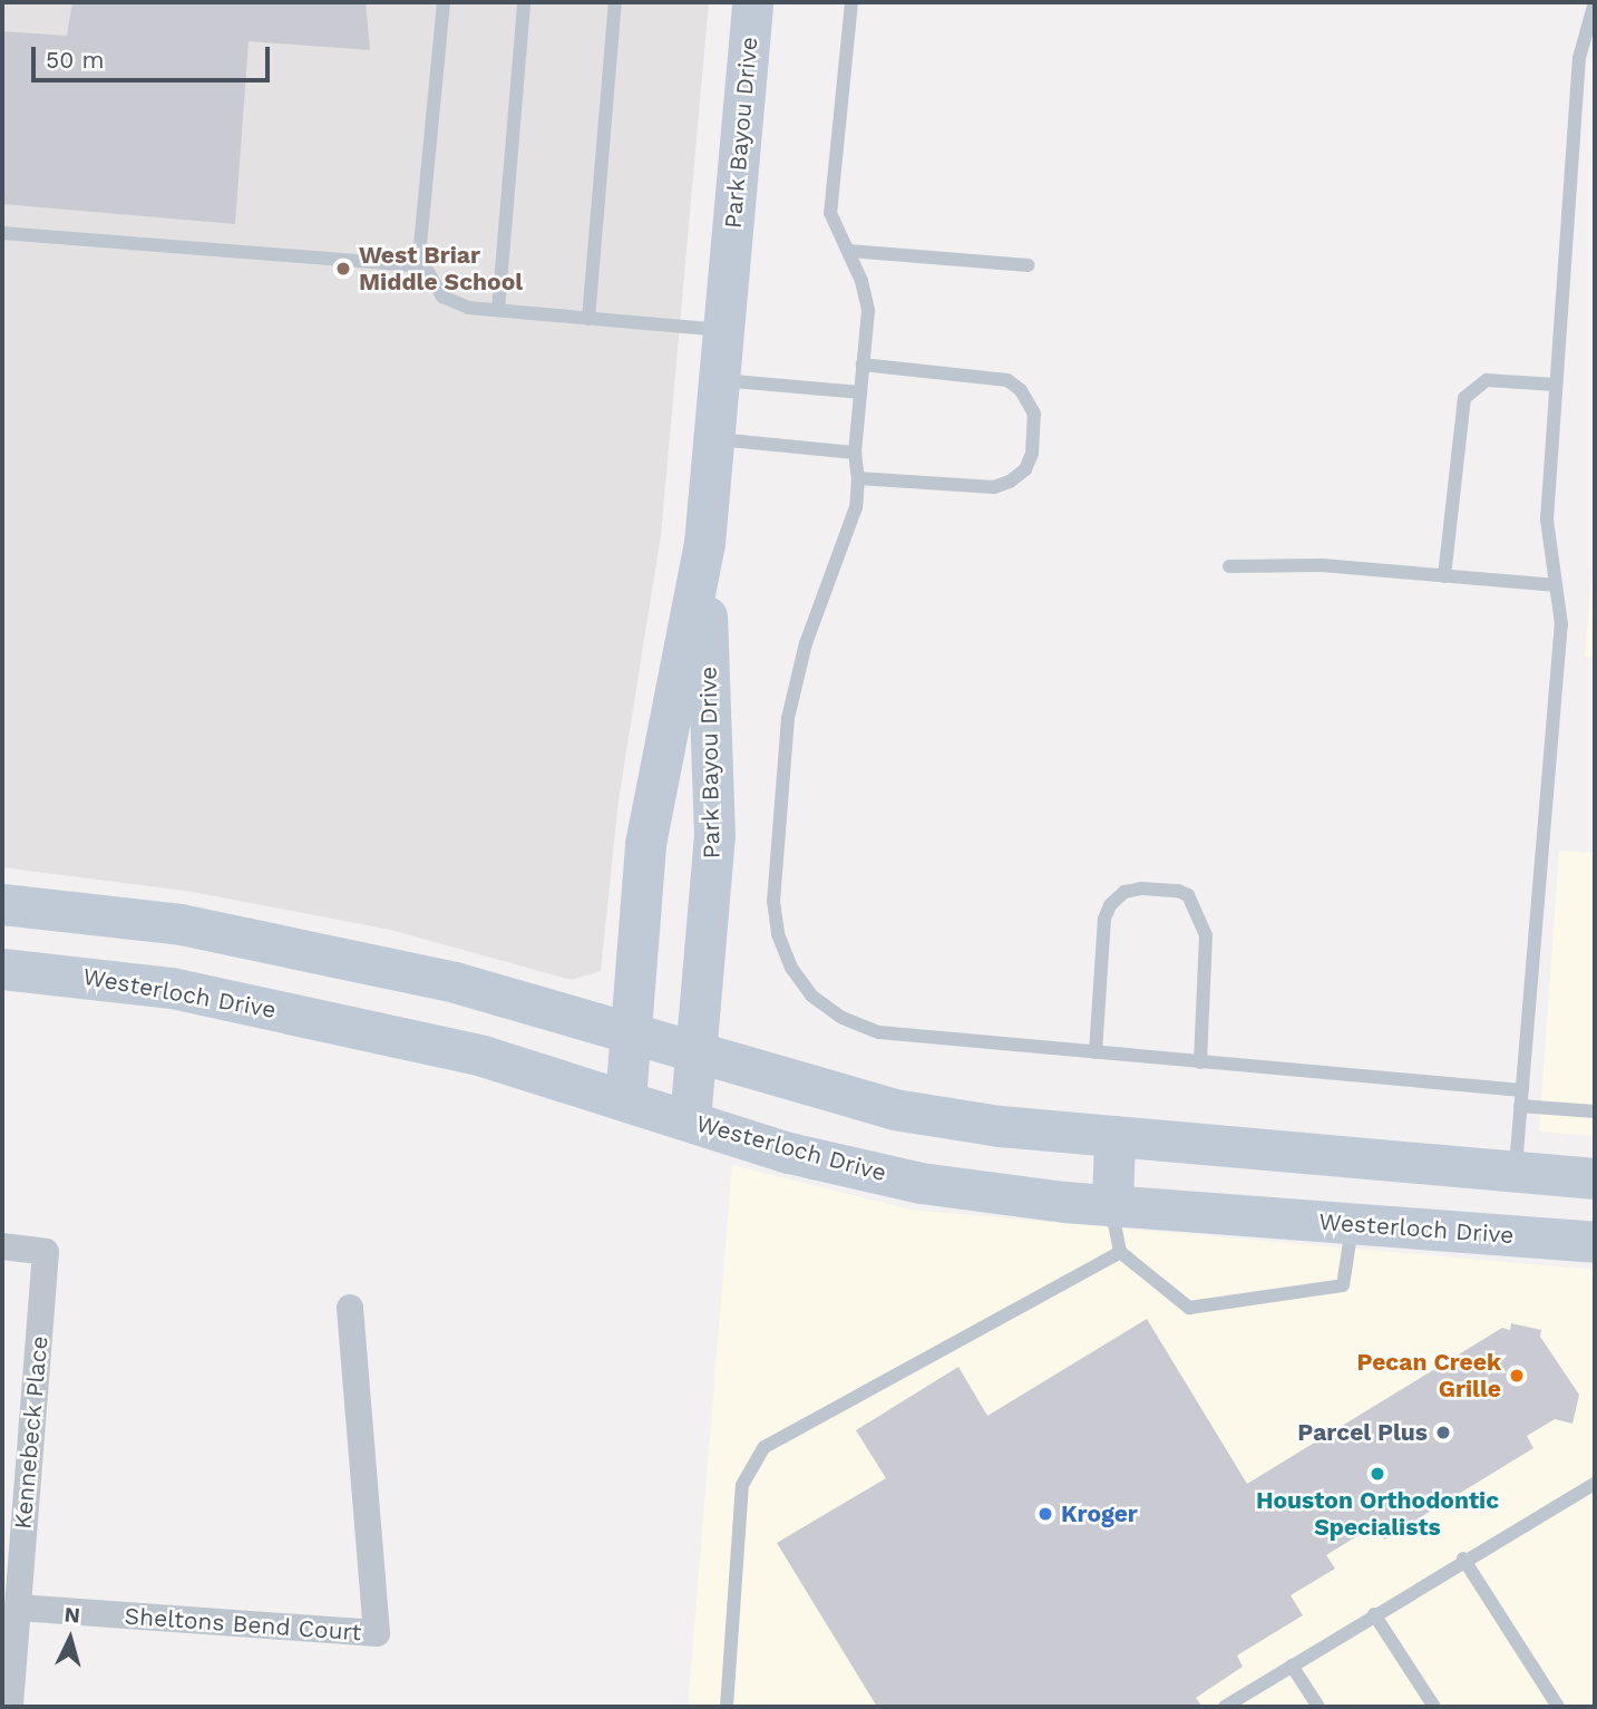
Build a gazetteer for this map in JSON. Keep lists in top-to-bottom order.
{
  "streets": {
    "street": [
      "Park Bayou Drive",
      "Westerloch Drive",
      "Kennebeck Place",
      "Sheltons Bend Court"
    ]
  },
  "crossings": [
    ["Park Bayou Drive", "Westerloch Drive"],
    ["Kennebeck Place", "Sheltons Bend Court"]
  ],
  "places": [
    "West Briar Middle School",
    "Pecan Creek Grille",
    "Parcel Plus",
    "Houston Orthodontic Specialists",
    "Kroger"
  ],
  "scale_bar": "50 m",
  "north": "top"
}
